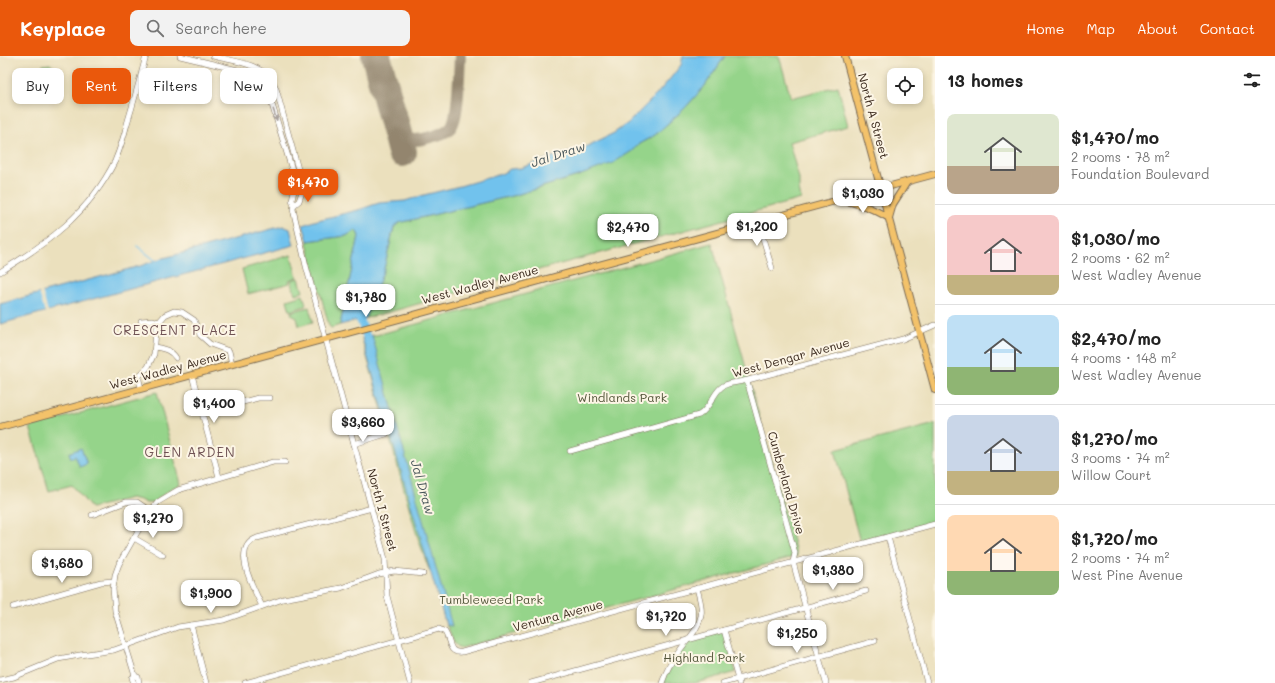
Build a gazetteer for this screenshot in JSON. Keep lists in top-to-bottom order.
{
  "streets": {
    "main road": ["North A Street", "West Wadley Avenue"],
    "street": [
      "West Dengar Avenue",
      "Cumberland Drive",
      "North I Street",
      "Ventura Avenue"
    ]
  },
  "crossings": [
    ["North A Street", "West Wadley Avenue"],
    ["North A Street", "West Dengar Avenue"],
    ["West Wadley Avenue", "North I Street"],
    ["West Dengar Avenue", "Cumberland Drive"],
    ["Cumberland Drive", "Ventura Avenue"],
    ["North I Street", "Ventura Avenue"]
  ],
  "districts": ["CRESCENT PLACE", "GLEN ARDEN"],
  "water": ["Jal Draw"],
  "parks": ["Windlands Park", "Tumbleweed Park", "Highland Park"],
  "page": {
    "header": "Keyplace",
    "search": "Search here",
    "nav": [
      "Home",
      "Map",
      "About",
      "Contact"
    ],
    "heading": "13 homes",
    "chip": [
      "Buy",
      "Rent",
      "Filters",
      "New"
    ],
    "list": [
      {
        "name": "$1,470/mo",
        "note": "2 rooms · 78 m² · Foundation Boulevard"
      },
      {
        "name": "$1,030/mo",
        "note": "2 rooms · 62 m² · West Wadley Avenue"
      },
      {
        "name": "$2,470/mo",
        "note": "4 rooms · 148 m² · West Wadley Avenue"
      },
      {
        "name": "$1,270/mo",
        "note": "3 rooms · 74 m² · Willow Court"
      },
      {
        "name": "$1,720/mo",
        "note": "2 rooms · 74 m² · West Pine Avenue"
      }
    ],
    "price": [
      "$1,470",
      "$1,030",
      "$1,200",
      "$2,470",
      "$1,780",
      "$1,400",
      "$3,660",
      "$1,270",
      "$1,680",
      "$1,380",
      "$1,900",
      "$1,720",
      "$1,250"
    ]
  }
}
